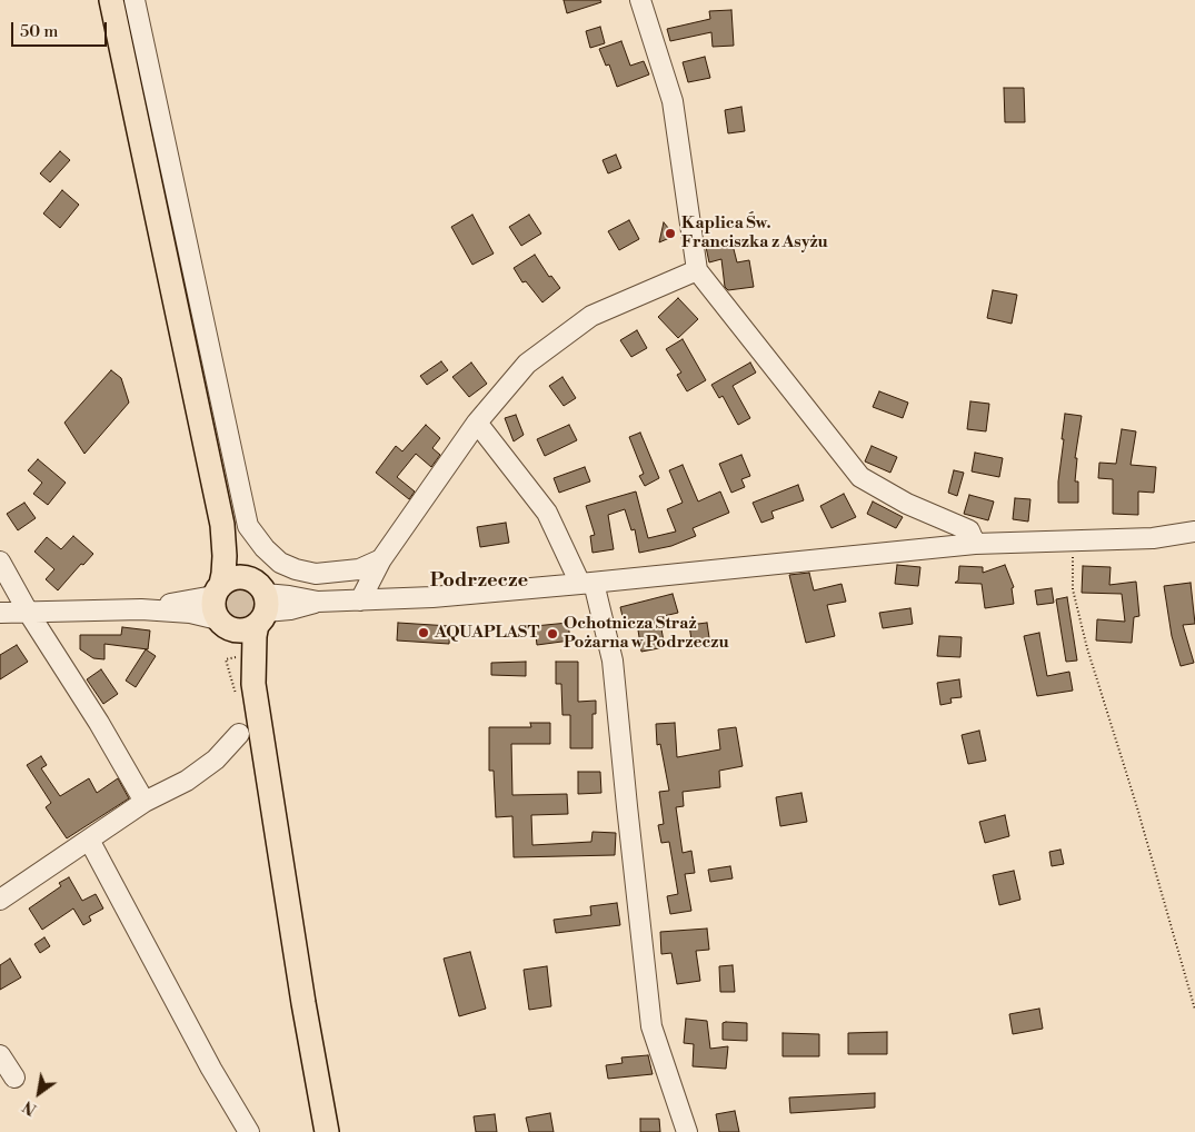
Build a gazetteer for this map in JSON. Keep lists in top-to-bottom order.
{
  "districts": ["Podrzecze"],
  "places": ["Kaplica Św. Franciszka z Asyżu", "AQUAPLAST", "Ochotnicza Straż Pożarna w Podrzeczu"],
  "scale_bar": "50 m",
  "north": "bottom left"
}
